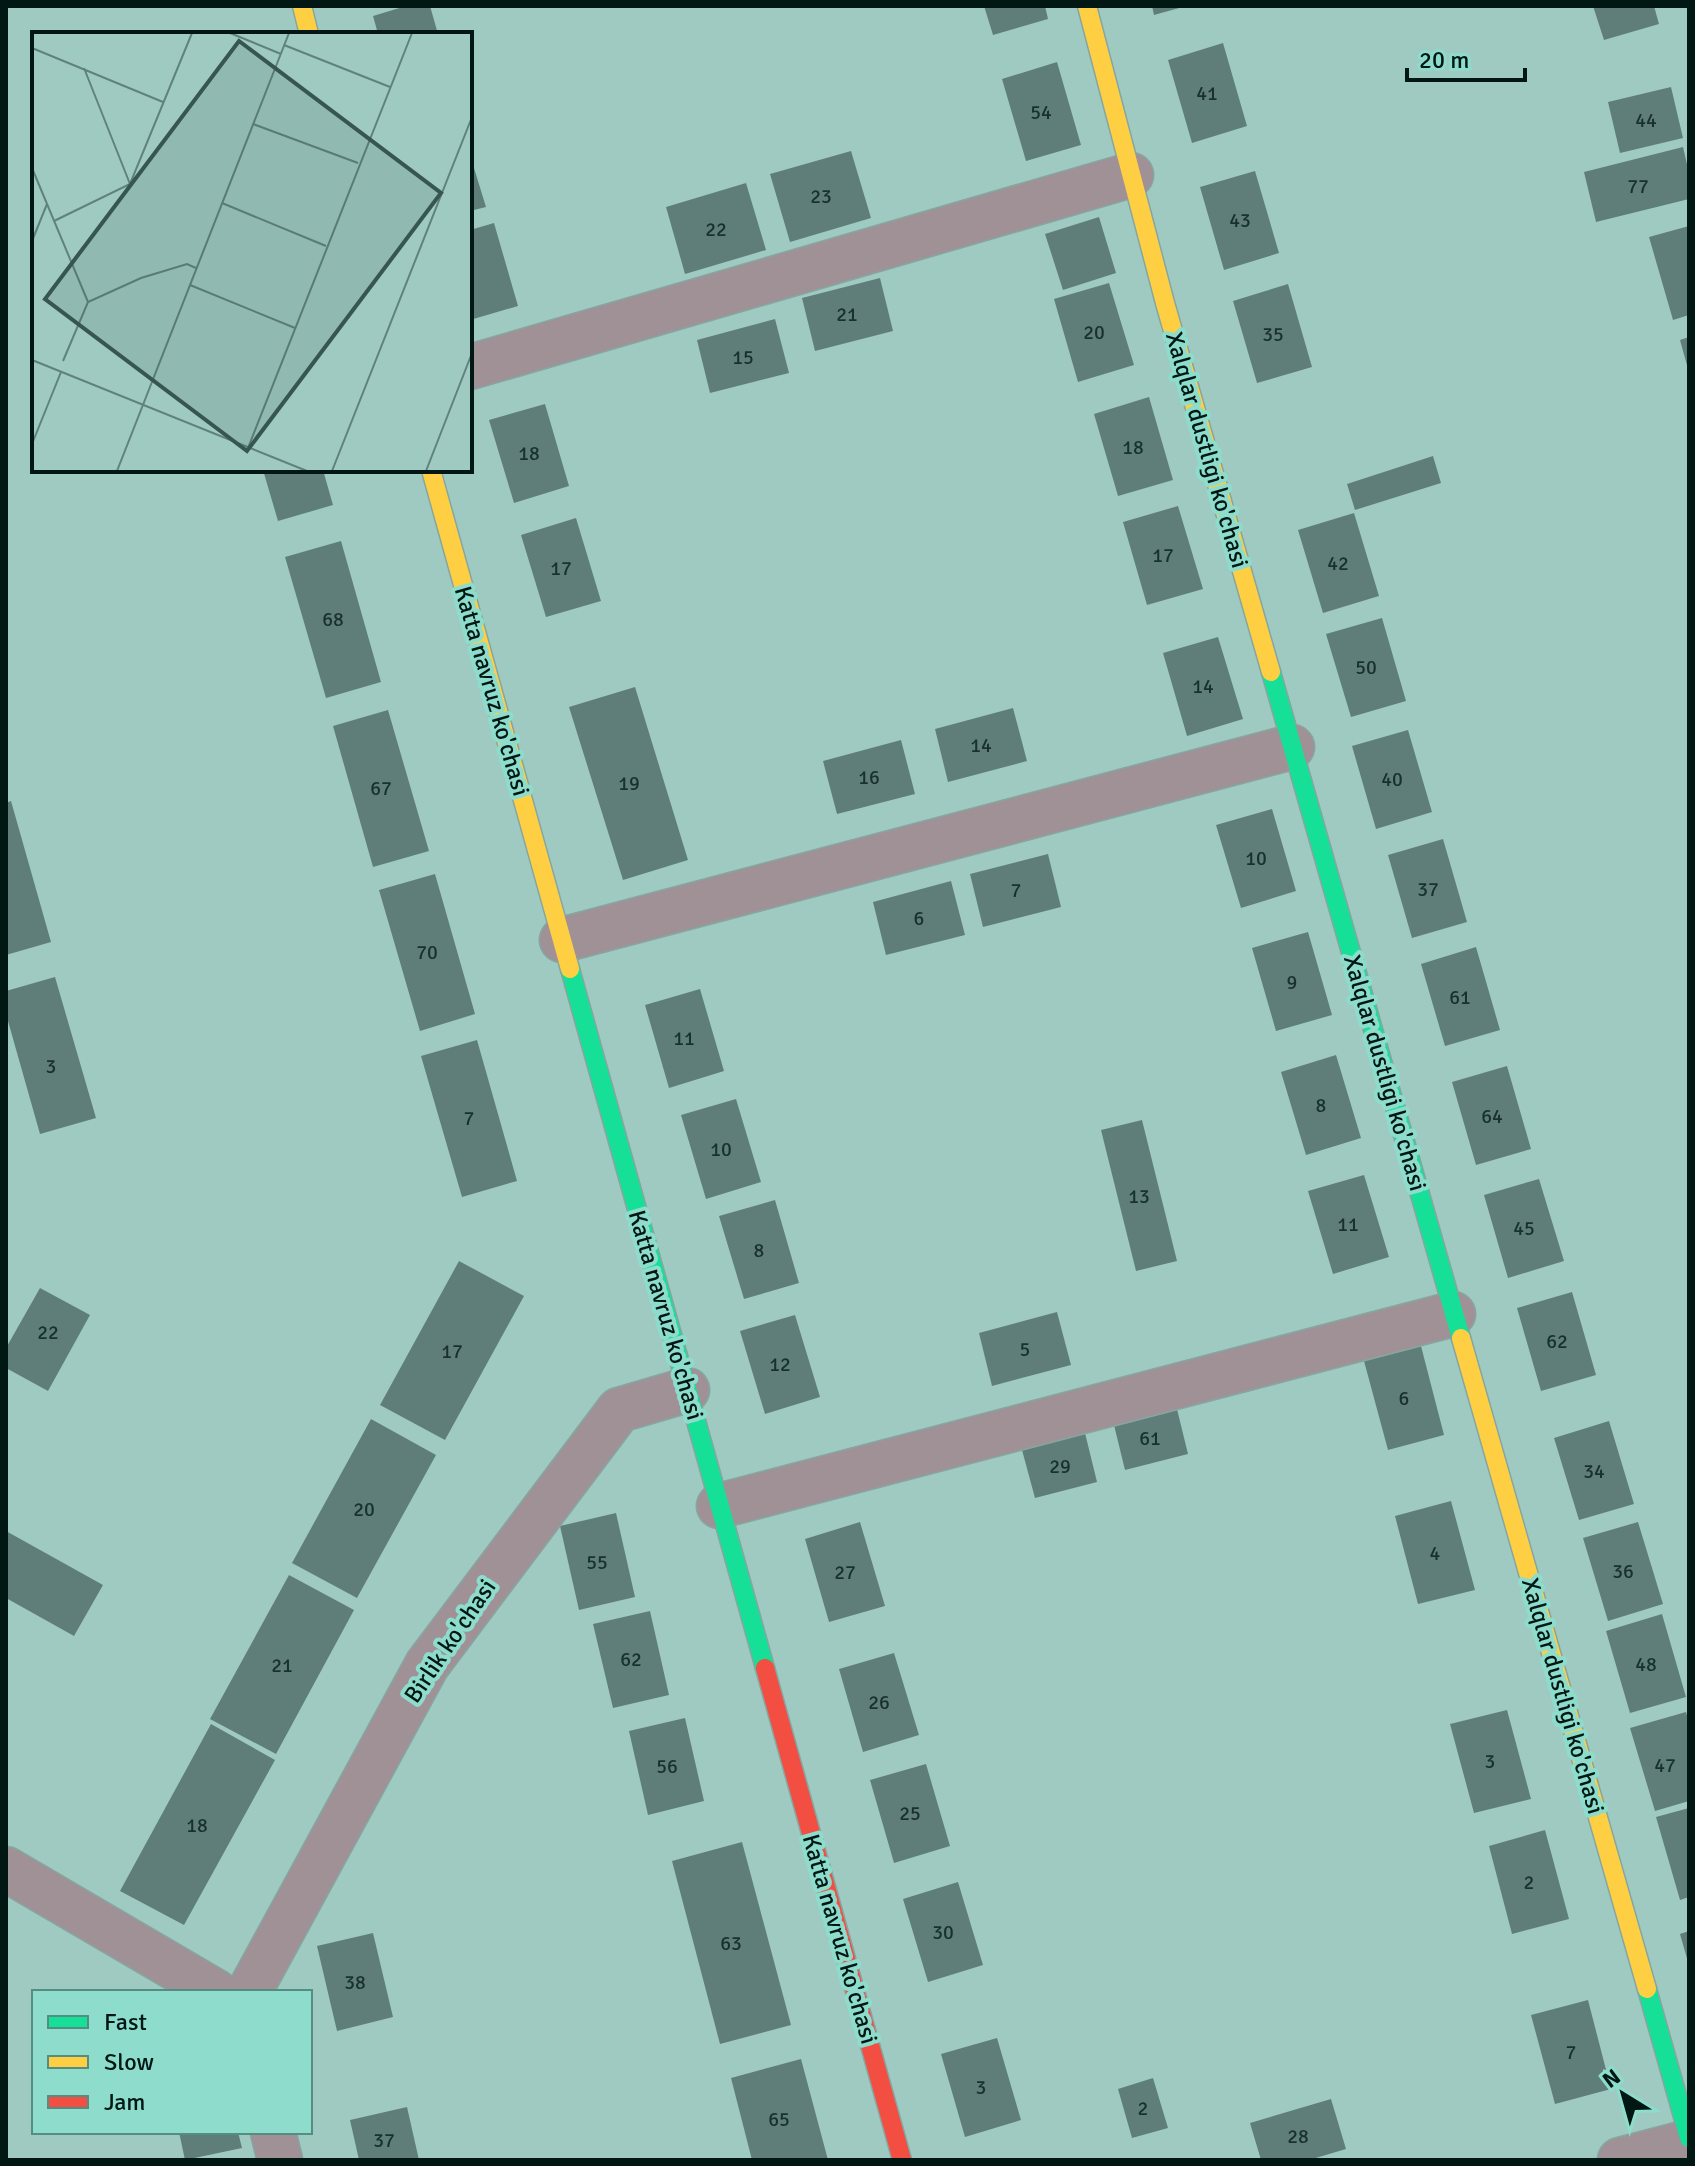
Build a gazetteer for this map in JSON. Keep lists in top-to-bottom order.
{
  "streets": {
    "street": ["Xalqlar dustligi ko'chasi", "Katta navruz ko'chasi", "Birlik ko'chasi"]
  },
  "crossings": [
    ["Katta navruz ko'chasi", "Birlik ko'chasi"]
  ],
  "house_numbers": [
    "41",
    "54",
    "44",
    "77",
    "23",
    "43",
    "22",
    "21",
    "20",
    "35",
    "15",
    "18",
    "18",
    "17",
    "42",
    "17",
    "68",
    "50",
    "14",
    "14",
    "16",
    "40",
    "19",
    "67",
    "10",
    "37",
    "7",
    "6",
    "70",
    "9",
    "61",
    "11",
    "3",
    "8",
    "64",
    "7",
    "10",
    "13",
    "11",
    "45",
    "8",
    "22",
    "62",
    "5",
    "17",
    "12",
    "6",
    "61",
    "29",
    "34",
    "20",
    "4",
    "55",
    "36",
    "27",
    "62",
    "48",
    "21",
    "26",
    "3",
    "47",
    "56",
    "25",
    "18",
    "2",
    "30",
    "63",
    "38",
    "7",
    "3",
    "2",
    "65",
    "28",
    "37"
  ],
  "legend": ["Fast", "Slow", "Jam"],
  "scale_bar": "20 m",
  "north": "top left"
}
